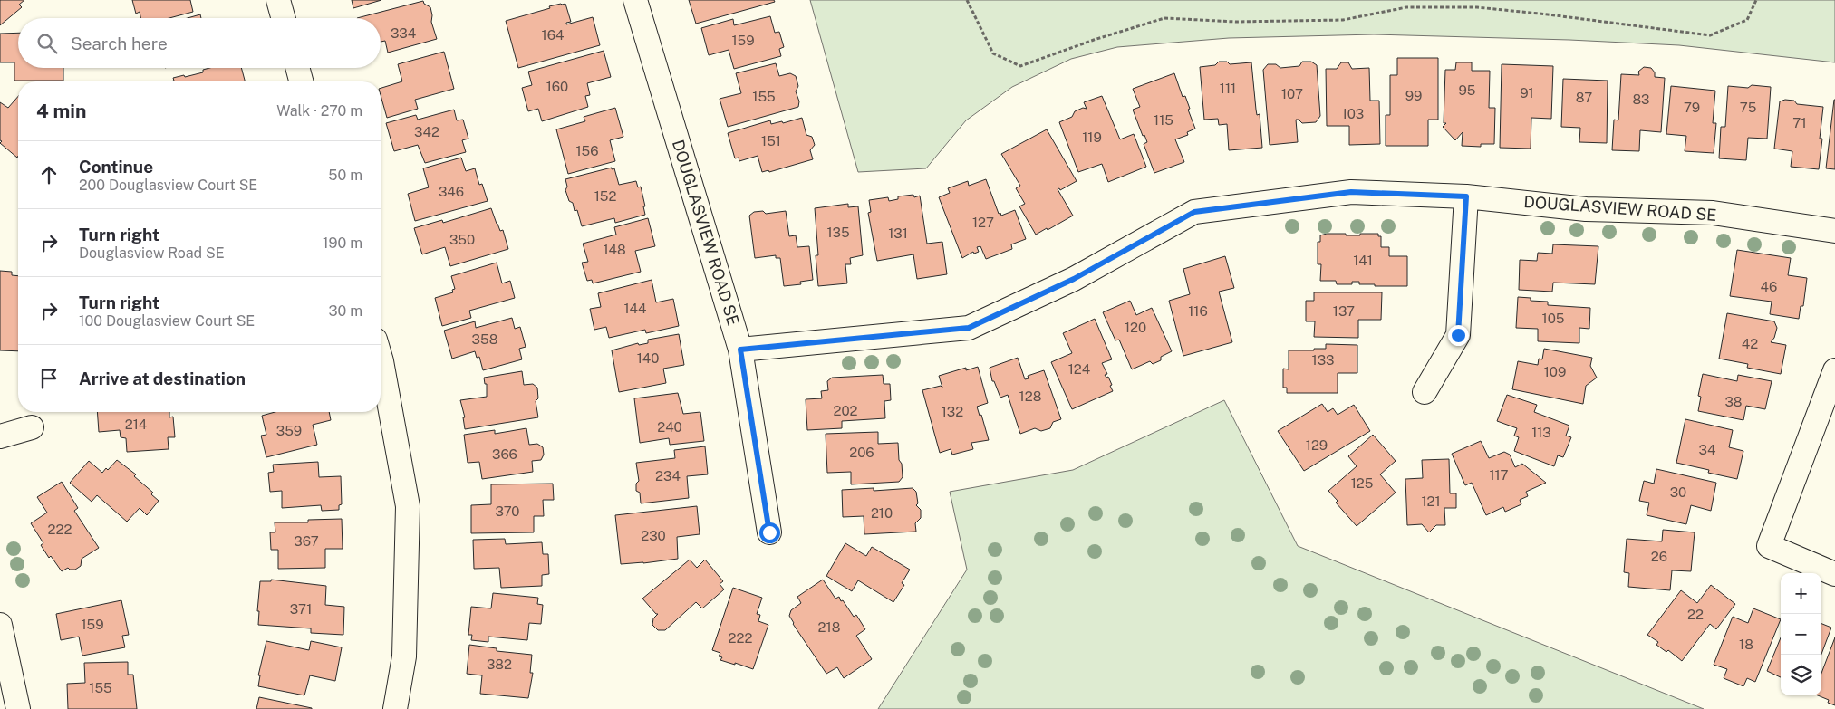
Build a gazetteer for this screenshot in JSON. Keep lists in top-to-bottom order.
{
  "streets": {
    "street": ["DOUGLASVIEW ROAD SE"]
  },
  "house_numbers": [
    "334",
    "164",
    "159",
    "160",
    "111",
    "95",
    "91",
    "107",
    "99",
    "155",
    "87",
    "83",
    "79",
    "75",
    "103",
    "115",
    "71",
    "342",
    "119",
    "151",
    "156",
    "346",
    "152",
    "127",
    "135",
    "131",
    "350",
    "148",
    "141",
    "46",
    "144",
    "116",
    "137",
    "105",
    "120",
    "358",
    "42",
    "140",
    "133",
    "124",
    "109",
    "128",
    "38",
    "202",
    "132",
    "214",
    "240",
    "359",
    "113",
    "129",
    "34",
    "206",
    "366",
    "117",
    "234",
    "125",
    "30",
    "121",
    "370",
    "210",
    "222",
    "230",
    "367",
    "26",
    "371",
    "22",
    "159",
    "218",
    "222",
    "18",
    "382",
    "155"
  ],
  "page": {
    "search": "Search here",
    "heading": ["4 min", "Walk · 270 m"],
    "list": [
      ["Continue", "200 Douglasview Court SE", "50 m"],
      ["Turn right", "Douglasview Road SE", "190 m"],
      ["Turn right", "100 Douglasview Court SE", "30 m"],
      "Arrive at destination"
    ],
    "map_buttons": ["+", "−"]
  }
}
